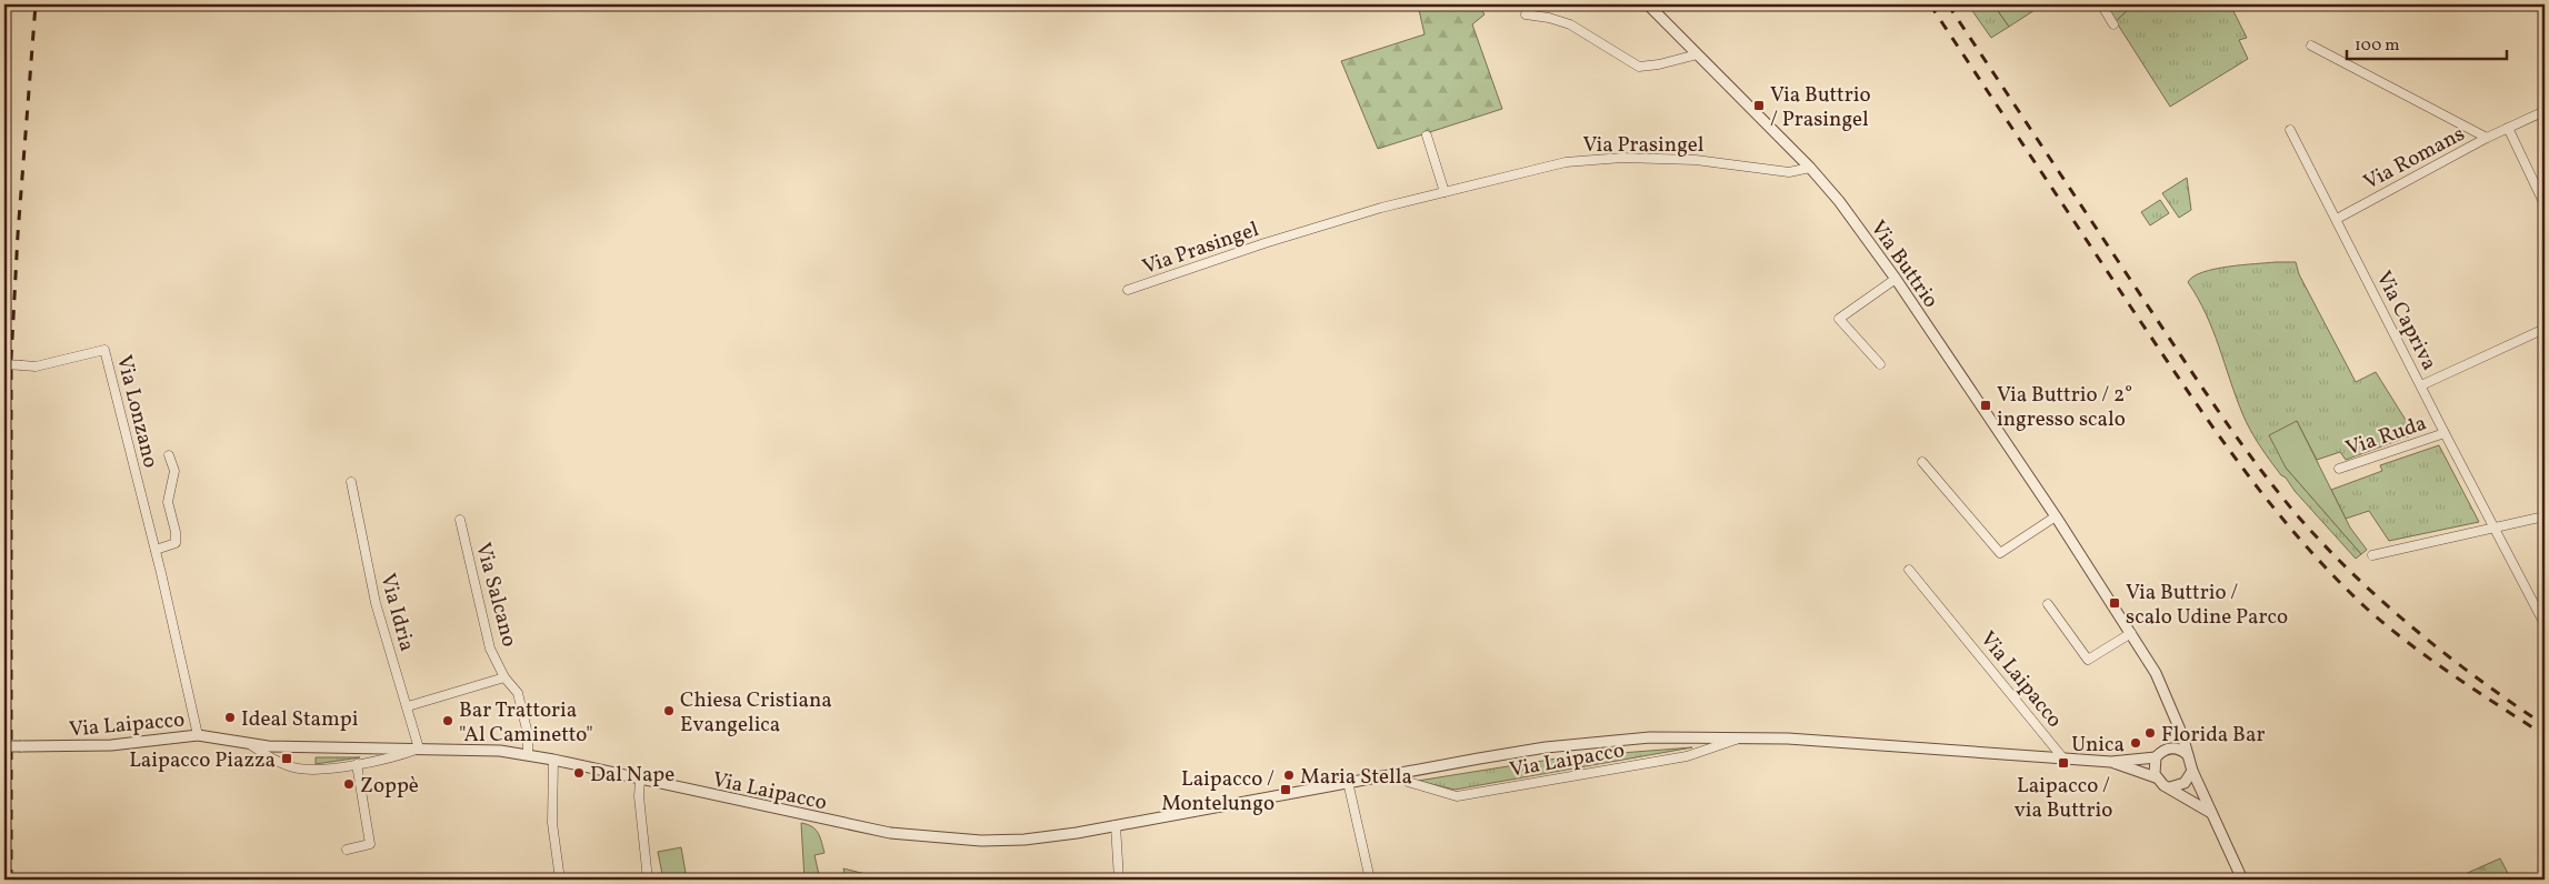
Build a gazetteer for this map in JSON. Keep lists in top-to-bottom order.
{
  "streets": {
    "street": [
      "Via Prasingel",
      "Via Romans",
      "Via Buttrio",
      "Via Capriva",
      "Via Lonzano",
      "Via Ruda",
      "Via Salcano",
      "Via Idria",
      "Via Laipacco"
    ]
  },
  "crossings": [
    ["Via Prasingel", "Via Buttrio"],
    ["Via Romans", "Via Capriva"],
    ["Via Buttrio", "Via Laipacco"],
    ["Via Capriva", "Via Ruda"],
    ["Via Lonzano", "Via Laipacco"],
    ["Via Salcano", "Via Idria"],
    ["Via Salcano", "Via Laipacco"],
    ["Via Idria", "Via Laipacco"]
  ],
  "places": {
    "transit": [
      "Via Buttrio / Prasingel",
      "Via Buttrio / 2° ingresso scalo",
      "Via Buttrio / scalo Udine Parco",
      "Laipacco Piazza",
      "Laipacco / via Buttrio",
      "Laipacco / Montelungo"
    ],
    "other": [
      "Chiesa Cristiana Evangelica",
      "Ideal Stampi",
      "Bar Trattoria \"Al Caminetto\"",
      "Florida Bar",
      "Unica",
      "Dal Nape",
      "Maria Stella",
      "Zoppè"
    ]
  },
  "scale_bar": "100 m"
}
